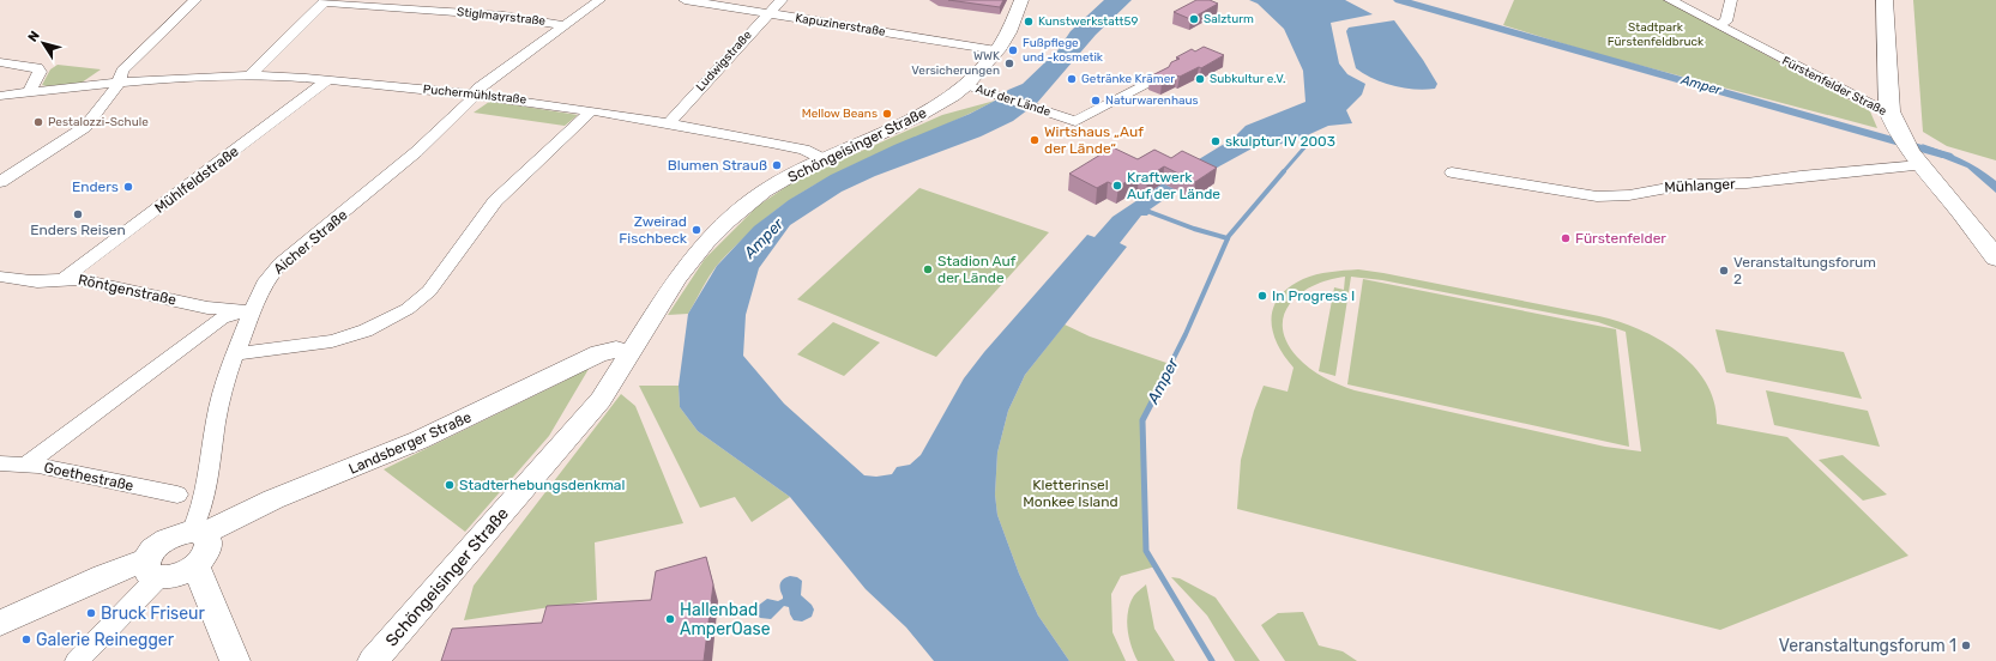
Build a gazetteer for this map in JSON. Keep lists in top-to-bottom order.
{
  "streets": {
    "main road": ["Fürstenfelder Straße"],
    "street": [
      "Stiglmayrstraße",
      "Kapuzinerstraße",
      "Ludwigstraße",
      "Puchermühlstraße",
      "Auf der Lände",
      "Schöngeisinger Straße",
      "Mühlfeldstraße",
      "Mühlanger",
      "Aicher Straße",
      "Röntgenstraße",
      "Landsberger Straße",
      "Goethestraße"
    ]
  },
  "crossings": [
    ["Stiglmayrstraße", "Aicher Straße"],
    ["Kapuzinerstraße", "Ludwigstraße"],
    ["Kapuzinerstraße", "Schöngeisinger Straße"],
    ["Ludwigstraße", "Puchermühlstraße"],
    ["Fürstenfelder Straße", "Mühlanger"],
    ["Puchermühlstraße", "Schöngeisinger Straße"],
    ["Puchermühlstraße", "Mühlfeldstraße"],
    ["Puchermühlstraße", "Aicher Straße"],
    ["Auf der Lände", "Schöngeisinger Straße"],
    ["Schöngeisinger Straße", "Landsberger Straße"],
    ["Mühlfeldstraße", "Röntgenstraße"],
    ["Aicher Straße", "Röntgenstraße"],
    ["Aicher Straße", "Landsberger Straße"]
  ],
  "water": ["Amper"],
  "parks": ["Stadtpark Fürstenfeldbruck", "Kletterinsel Monkee Island"],
  "places": [
    "Salzturm",
    "Kunstwerkstatt59",
    "Fußpflege und -kosmetik",
    "WWK Versicherungen",
    "Getränke Krämer",
    "Subkultur e.V.",
    "Naturwarenhaus",
    "Mellow Beans",
    "Pestalozzi-Schule",
    "Wirtshaus „Auf der Lände“",
    "skulptur IV 2003",
    "Blumen Strauß",
    "Kraftwerk Auf der Lände",
    "Enders",
    "Enders Reisen",
    "Zweirad Fischbeck",
    "Fürstenfelder",
    "Stadion Auf der Lände",
    "Veranstaltungsforum 2",
    "In Progress I",
    "Stadterhebungsdenkmal",
    "Bruck Friseur",
    "Hallenbad AmperOase",
    "Galerie Reinegger",
    "Veranstaltungsforum 1"
  ],
  "north": "top left"
}
